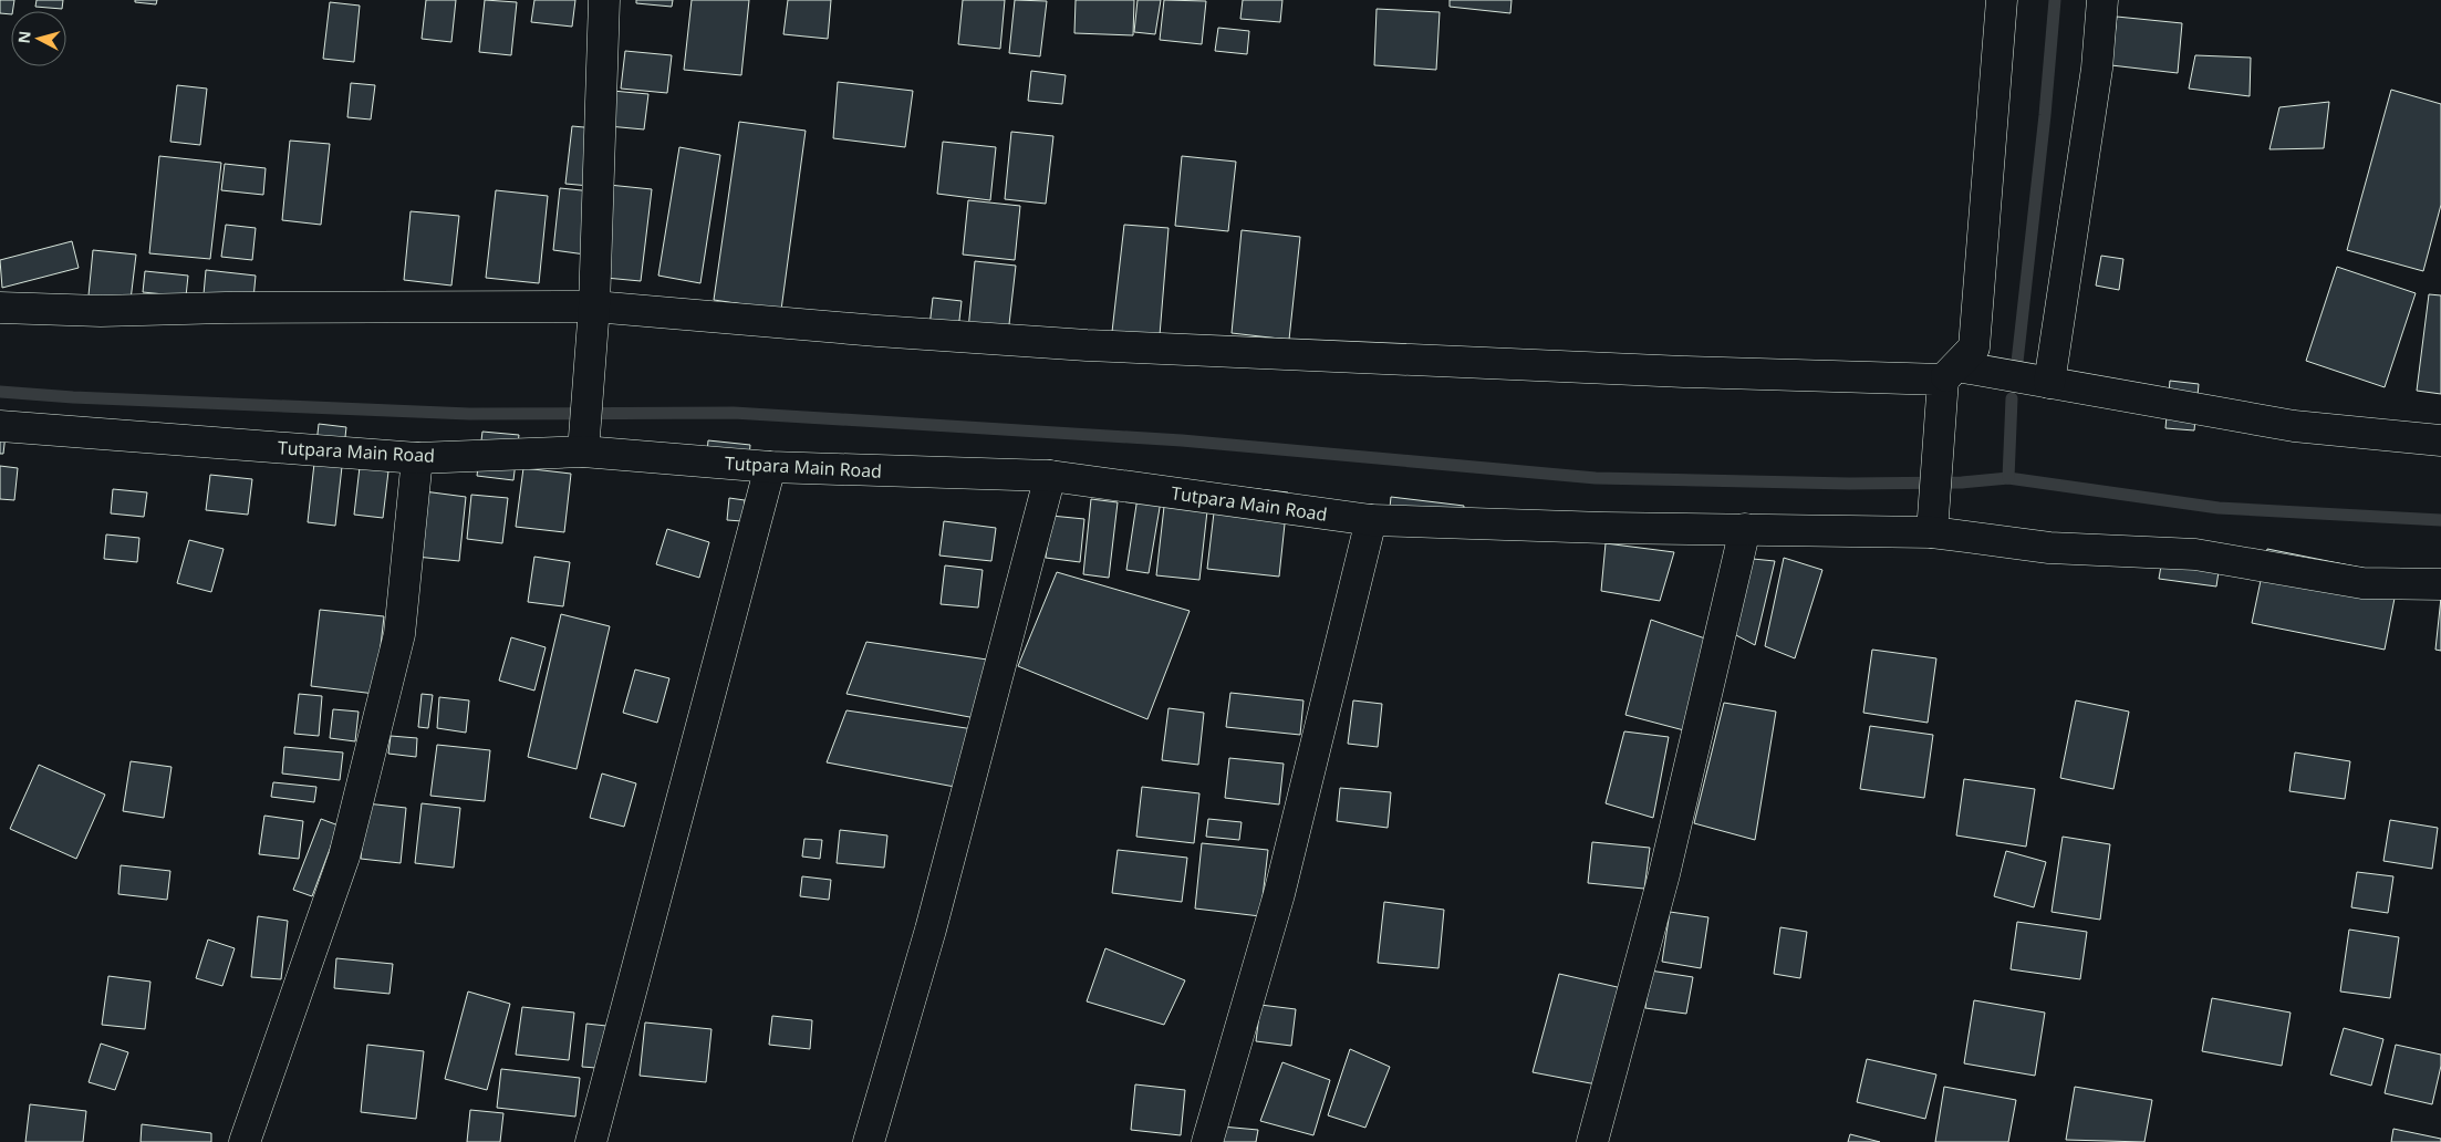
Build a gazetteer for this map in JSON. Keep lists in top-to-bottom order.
{
  "streets": {
    "street": ["Tutpara Main Road"]
  },
  "north": "left"
}
